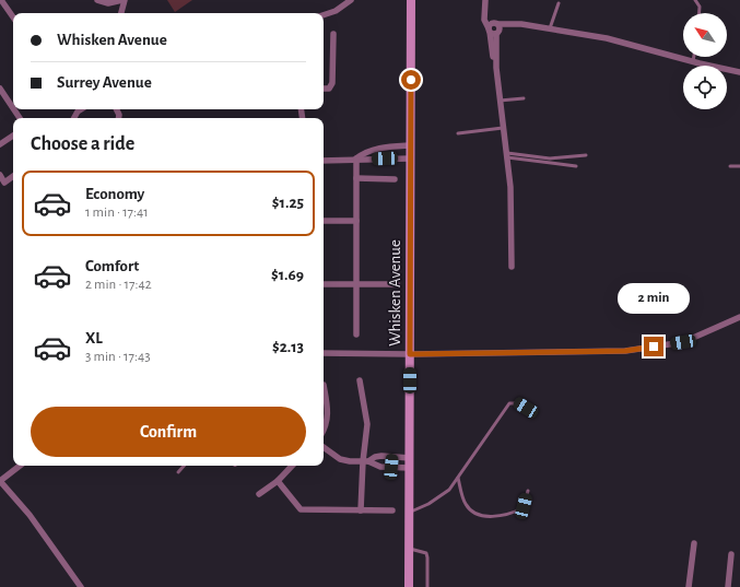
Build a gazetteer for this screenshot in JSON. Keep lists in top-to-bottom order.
{
  "streets": {
    "street": ["Whisken Avenue"]
  },
  "north": "top left",
  "page": {
    "banner": ["Whisken Avenue", "Surrey Avenue"],
    "heading": "Choose a ride",
    "list": [
      {
        "name": "Economy",
        "note": "1 min · 17:41",
        "value": "$1.25"
      },
      {
        "name": "Comfort",
        "note": "2 min · 17:42",
        "value": "$1.69"
      },
      {
        "name": "XL",
        "note": "3 min · 17:43",
        "value": "$2.13"
      }
    ],
    "bubble": "2 min",
    "buttons": "Confirm"
  }
}
